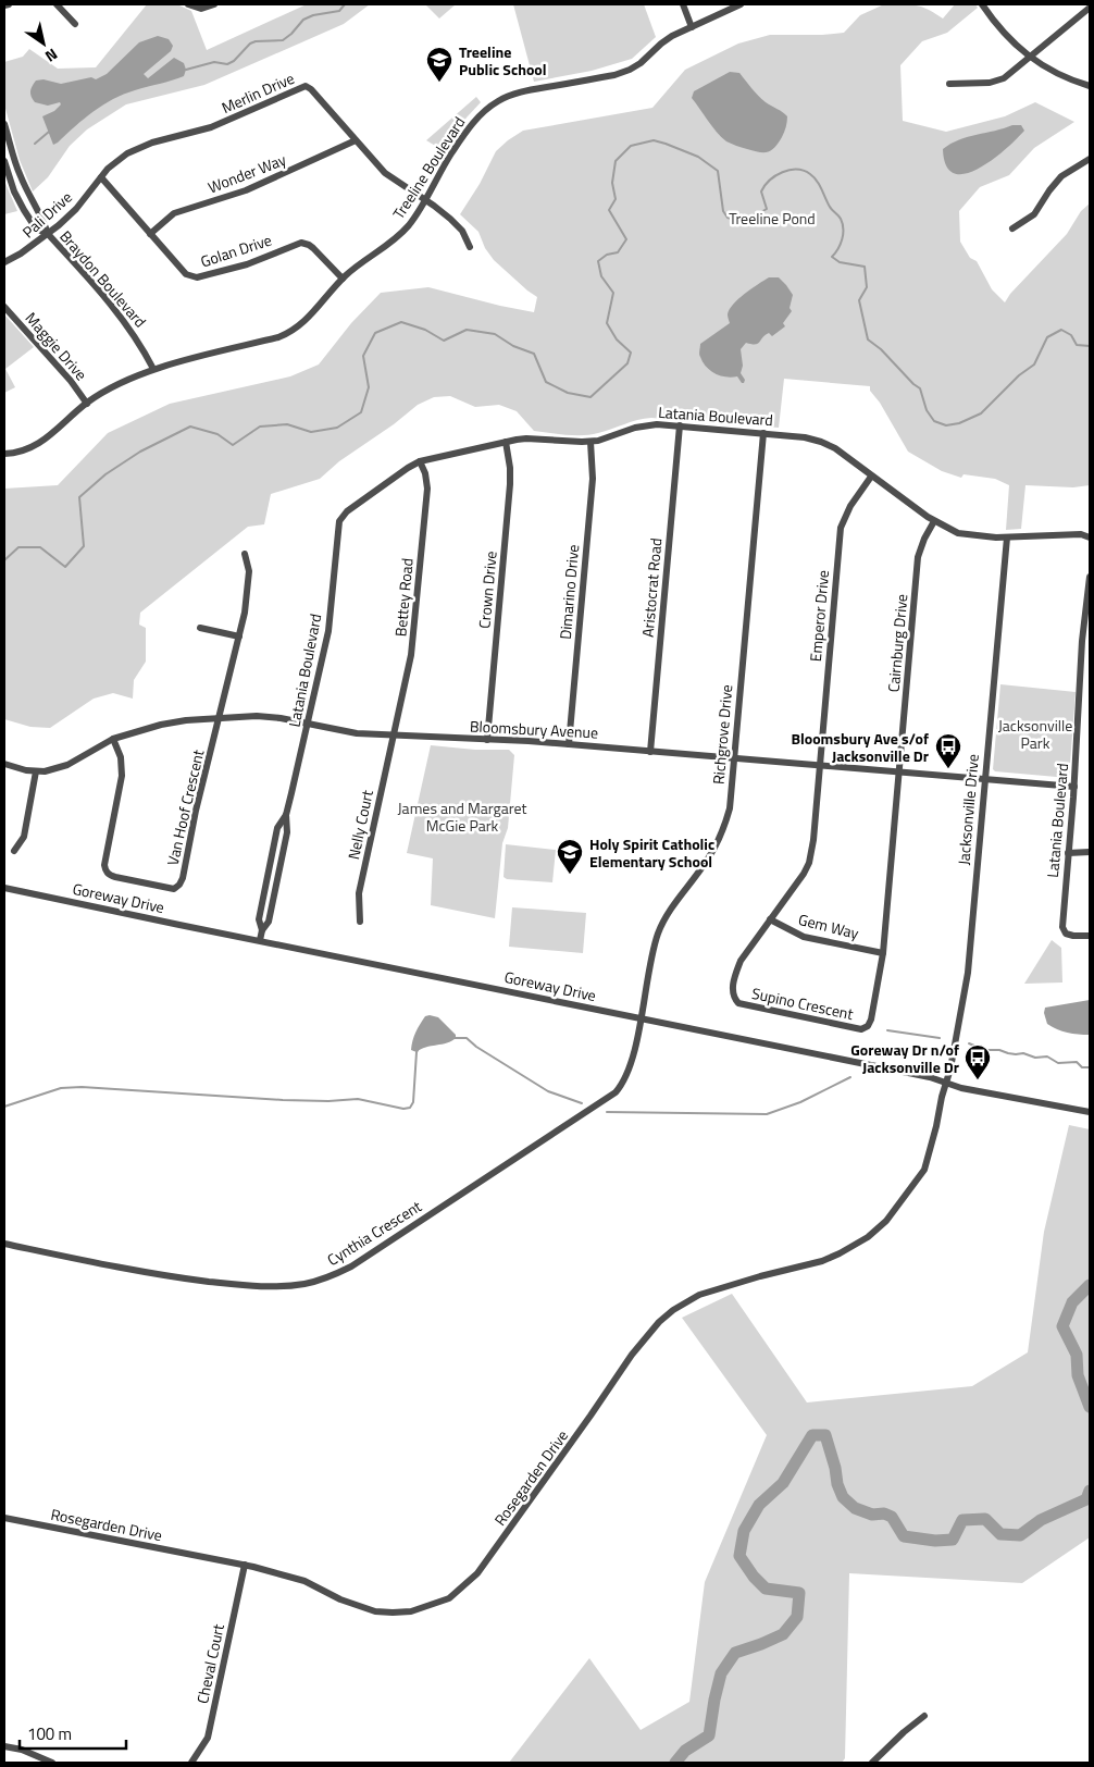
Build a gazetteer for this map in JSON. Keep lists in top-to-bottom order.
{
  "streets": {
    "street": [
      "Merlin Drive",
      "Treeline Boulevard",
      "Wonder Way",
      "Pali Drive",
      "Golan Drive",
      "Braydon Boulevard",
      "Maggie Drive",
      "Latania Boulevard",
      "Aristocrat Road",
      "Crown Drive",
      "Dimarino Drive",
      "Bettey Road",
      "Emperor Drive",
      "Cairnburg Drive",
      "Bloomsbury Avenue",
      "Richgrove Drive",
      "Van Hoof Crescent",
      "Jacksonville Drive",
      "Nelly Court",
      "Goreway Drive",
      "Gem Way",
      "Supino Crescent",
      "Cynthia Crescent",
      "Rosegarden Drive",
      "Cheval Court"
    ]
  },
  "crossings": [
    ["Merlin Drive", "Treeline Boulevard"],
    ["Merlin Drive", "Wonder Way"],
    ["Merlin Drive", "Pali Drive"],
    ["Merlin Drive", "Golan Drive"],
    ["Treeline Boulevard", "Golan Drive"],
    ["Treeline Boulevard", "Braydon Boulevard"],
    ["Treeline Boulevard", "Maggie Drive"],
    ["Wonder Way", "Golan Drive"],
    ["Pali Drive", "Golan Drive"],
    ["Pali Drive", "Braydon Boulevard"],
    ["Latania Boulevard", "Aristocrat Road"],
    ["Latania Boulevard", "Crown Drive"],
    ["Latania Boulevard", "Dimarino Drive"],
    ["Latania Boulevard", "Bettey Road"],
    ["Latania Boulevard", "Emperor Drive"],
    ["Latania Boulevard", "Cairnburg Drive"],
    ["Latania Boulevard", "Bloomsbury Avenue"],
    ["Latania Boulevard", "Richgrove Drive"],
    ["Latania Boulevard", "Jacksonville Drive"],
    ["Latania Boulevard", "Goreway Drive"],
    ["Aristocrat Road", "Bloomsbury Avenue"],
    ["Crown Drive", "Bloomsbury Avenue"],
    ["Dimarino Drive", "Bloomsbury Avenue"],
    ["Bettey Road", "Bloomsbury Avenue"],
    ["Bettey Road", "Nelly Court"],
    ["Emperor Drive", "Bloomsbury Avenue"],
    ["Emperor Drive", "Supino Crescent"],
    ["Cairnburg Drive", "Bloomsbury Avenue"],
    ["Cairnburg Drive", "Supino Crescent"],
    ["Bloomsbury Avenue", "Richgrove Drive"],
    ["Bloomsbury Avenue", "Van Hoof Crescent"],
    ["Bloomsbury Avenue", "Jacksonville Drive"],
    ["Bloomsbury Avenue", "Nelly Court"],
    ["Bloomsbury Avenue", "Supino Crescent"],
    ["Richgrove Drive", "Goreway Drive"],
    ["Richgrove Drive", "Cynthia Crescent"],
    ["Jacksonville Drive", "Goreway Drive"],
    ["Jacksonville Drive", "Rosegarden Drive"],
    ["Goreway Drive", "Cynthia Crescent"],
    ["Goreway Drive", "Rosegarden Drive"],
    ["Gem Way", "Supino Crescent"],
    ["Rosegarden Drive", "Cheval Court"]
  ],
  "parks": ["Treeline Pond", "Jacksonville Park", "James and Margaret McGie Park"],
  "places": {
    "school or university": ["Treeline Public School", "Holy Spirit Catholic Elementary School"],
    "bus stop": ["Bloomsbury Ave s/of Jacksonville Dr", "Goreway Dr n/of Jacksonville Dr"]
  },
  "scale_bar": "100 m",
  "north": "bottom right"
}
